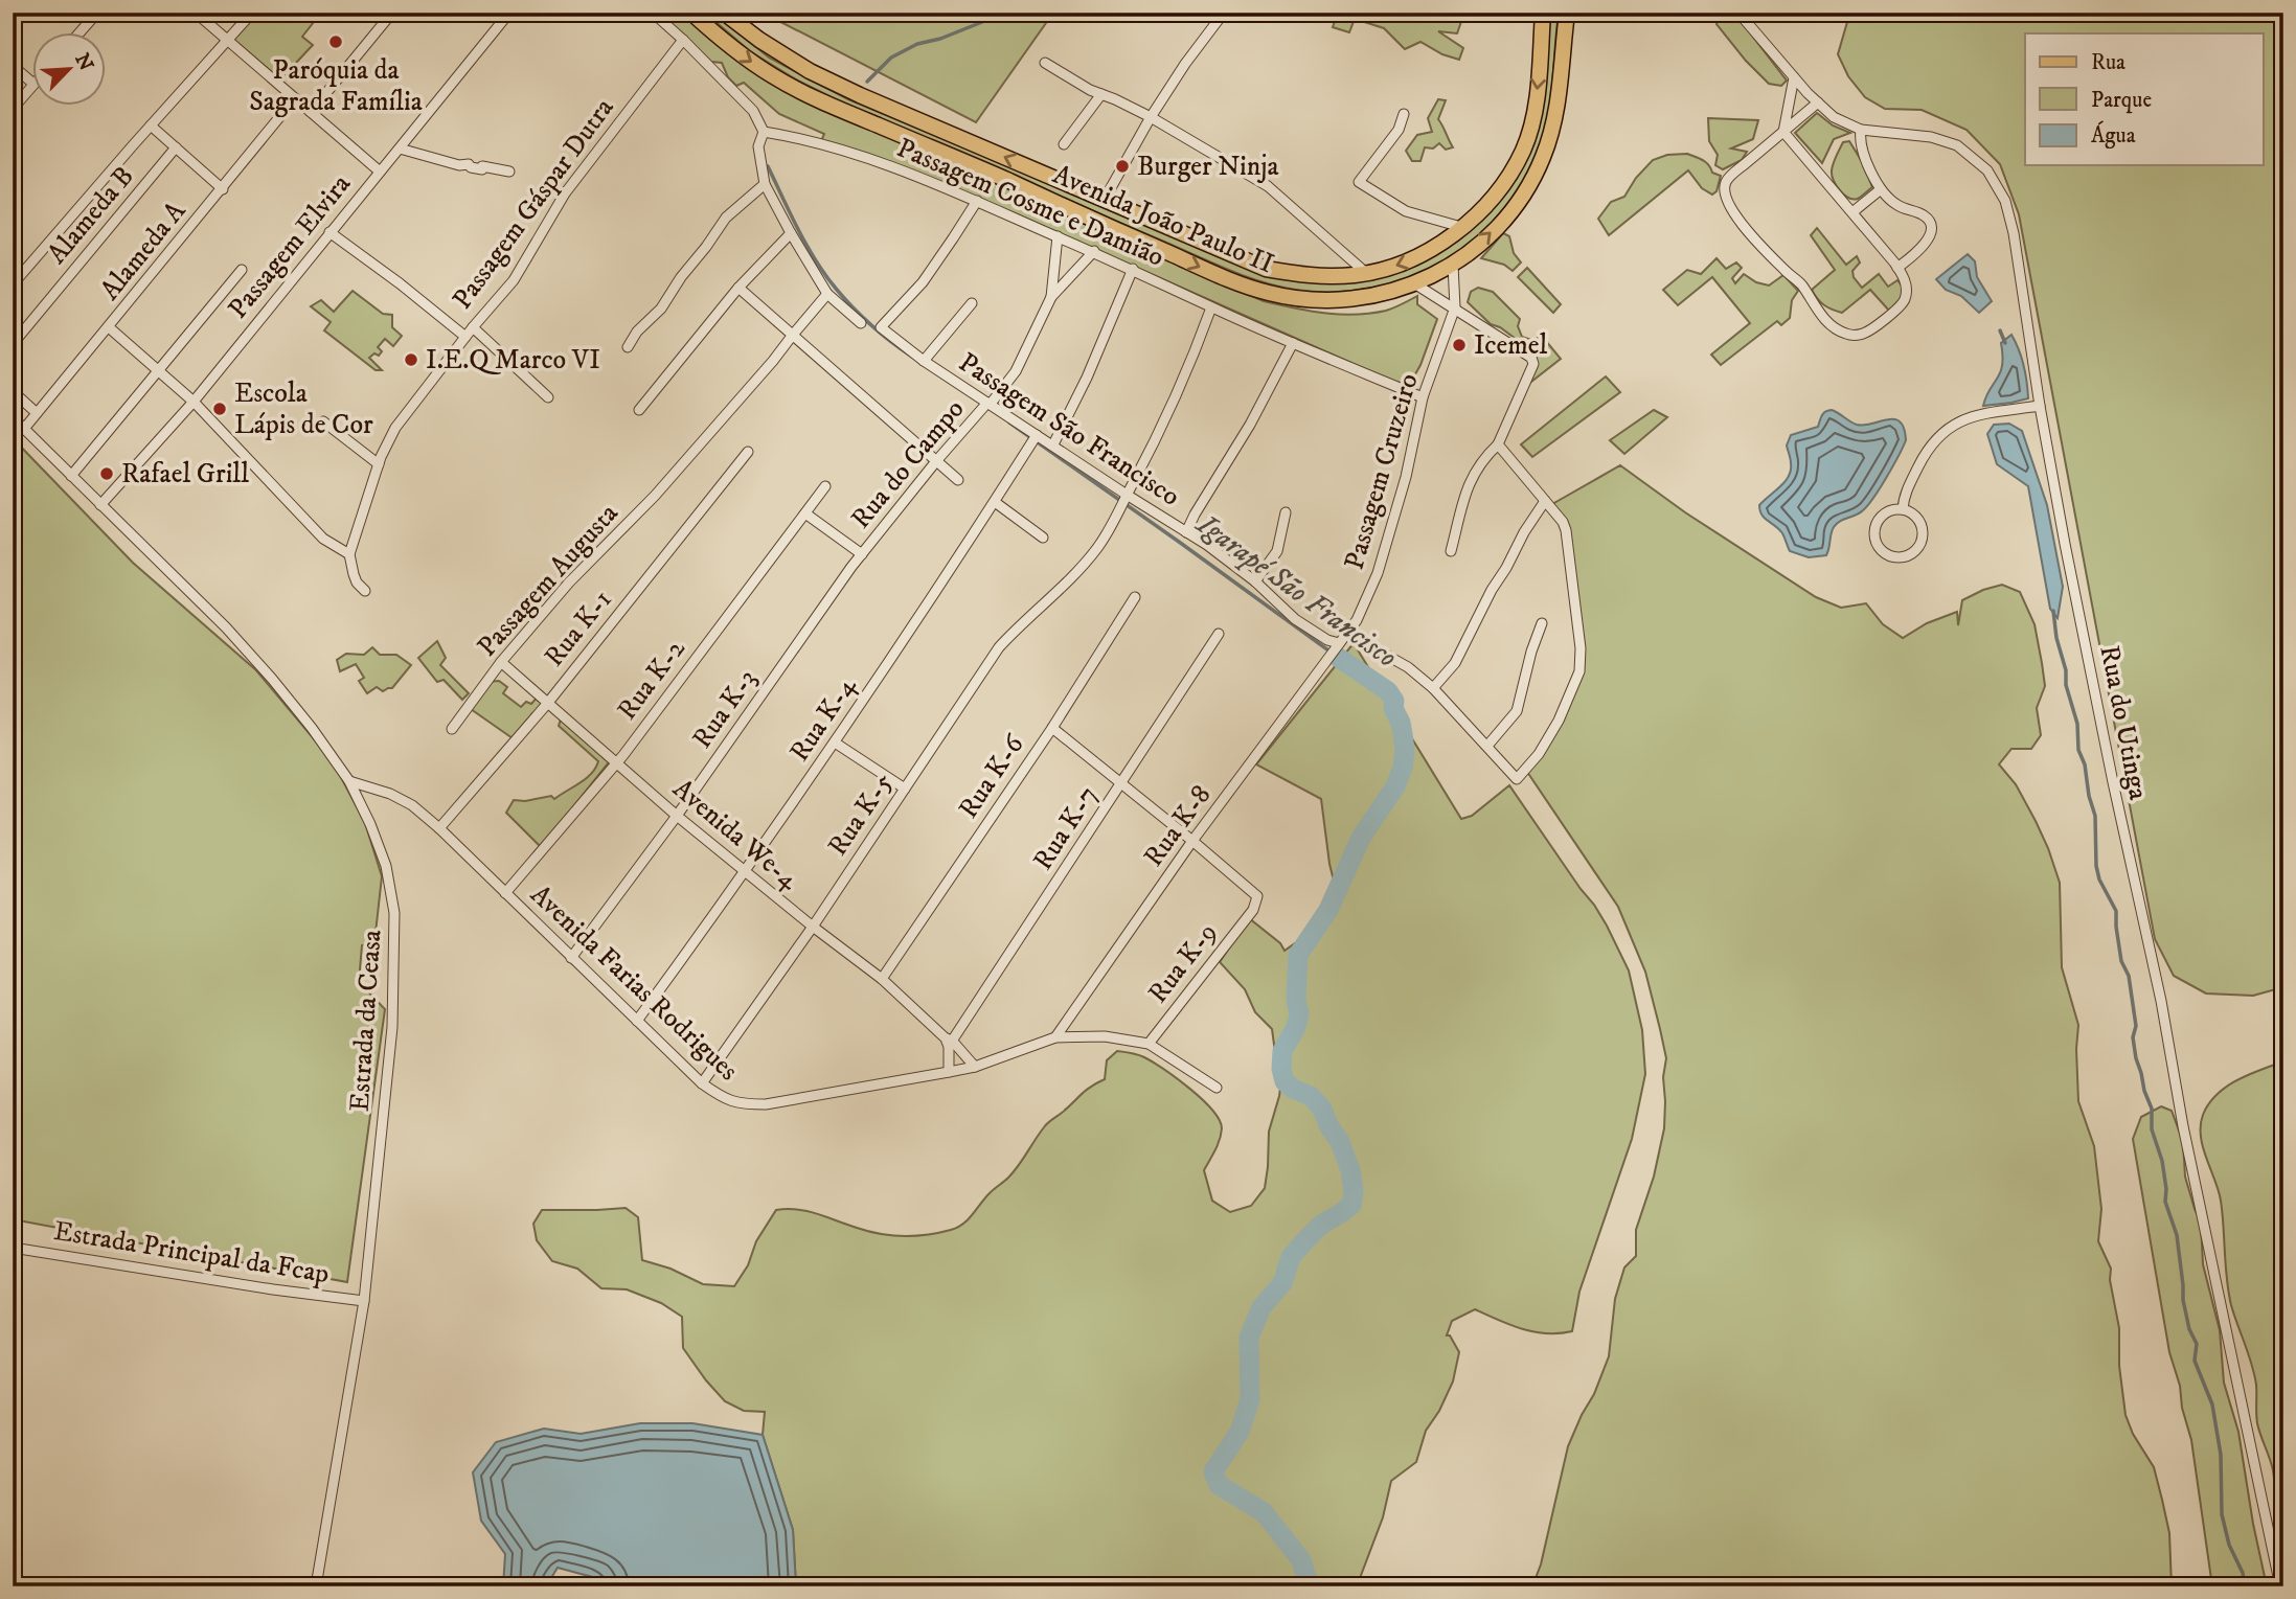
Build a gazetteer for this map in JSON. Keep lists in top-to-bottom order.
{
  "streets": {
    "main road": ["Avenida João Paulo II"],
    "street": [
      "Passagem Cosme e Damião",
      "Passagem Gáspar Dutra",
      "Alameda B",
      "Passagem Elvira",
      "Alameda A",
      "Passagem São Francisco",
      "Rua do Campo",
      "Passagem Cruzeiro",
      "Passagem Augusta",
      "Rua K-1",
      "Rua K-2",
      "Rua K-3",
      "Rua K-4",
      "Rua do Utinga",
      "Rua K-6",
      "Rua K-5",
      "Rua K-8",
      "Rua K-7",
      "Avenida We-4",
      "Rua K-9",
      "Avenida Farias Rodrigues",
      "Estrada da Ceasa",
      "Estrada Principal da Fcap"
    ]
  },
  "crossings": [
    ["Passagem Cosme e Damião", "Passagem São Francisco"],
    ["Passagem Cosme e Damião", "Rua do Campo"],
    ["Passagem Cosme e Damião", "Passagem Cruzeiro"],
    ["Passagem Cosme e Damião", "Rua K-5"],
    ["Passagem Elvira", "Estrada da Ceasa"],
    ["Alameda A", "Estrada da Ceasa"],
    ["Passagem São Francisco", "Rua do Campo"],
    ["Passagem São Francisco", "Passagem Cruzeiro"],
    ["Passagem São Francisco", "Rua K-4"],
    ["Passagem São Francisco", "Rua K-5"],
    ["Passagem São Francisco", "Rua K-8"],
    ["Rua do Campo", "Rua K-3"],
    ["Passagem Cruzeiro", "Rua K-8"],
    ["Passagem Augusta", "Avenida We-4"],
    ["Rua K-1", "Avenida We-4"],
    ["Rua K-1", "Avenida Farias Rodrigues"],
    ["Rua K-2", "Avenida We-4"],
    ["Rua K-2", "Avenida Farias Rodrigues"],
    ["Rua K-3", "Avenida We-4"],
    ["Rua K-3", "Avenida Farias Rodrigues"],
    ["Rua K-4", "Avenida We-4"],
    ["Rua K-4", "Avenida Farias Rodrigues"],
    ["Rua K-6", "Avenida We-4"],
    ["Rua K-5", "Avenida We-4"],
    ["Rua K-5", "Avenida Farias Rodrigues"],
    ["Rua K-8", "Rua K-9"],
    ["Rua K-8", "Avenida Farias Rodrigues"],
    ["Rua K-7", "Avenida We-4"],
    ["Avenida We-4", "Avenida Farias Rodrigues"],
    ["Rua K-9", "Avenida Farias Rodrigues"],
    ["Avenida Farias Rodrigues", "Estrada da Ceasa"],
    ["Estrada da Ceasa", "Estrada Principal da Fcap"]
  ],
  "water": ["Igarapé São Francisco"],
  "places": [
    "Paróquia da Sagrada Família",
    "Burger Ninja",
    "Icemel",
    "I.E.Q Marco VI",
    "Escola Lápis de Cor",
    "Rafael Grill"
  ],
  "legend": ["Rua", "Parque", "Água"],
  "north": "top right"
}
